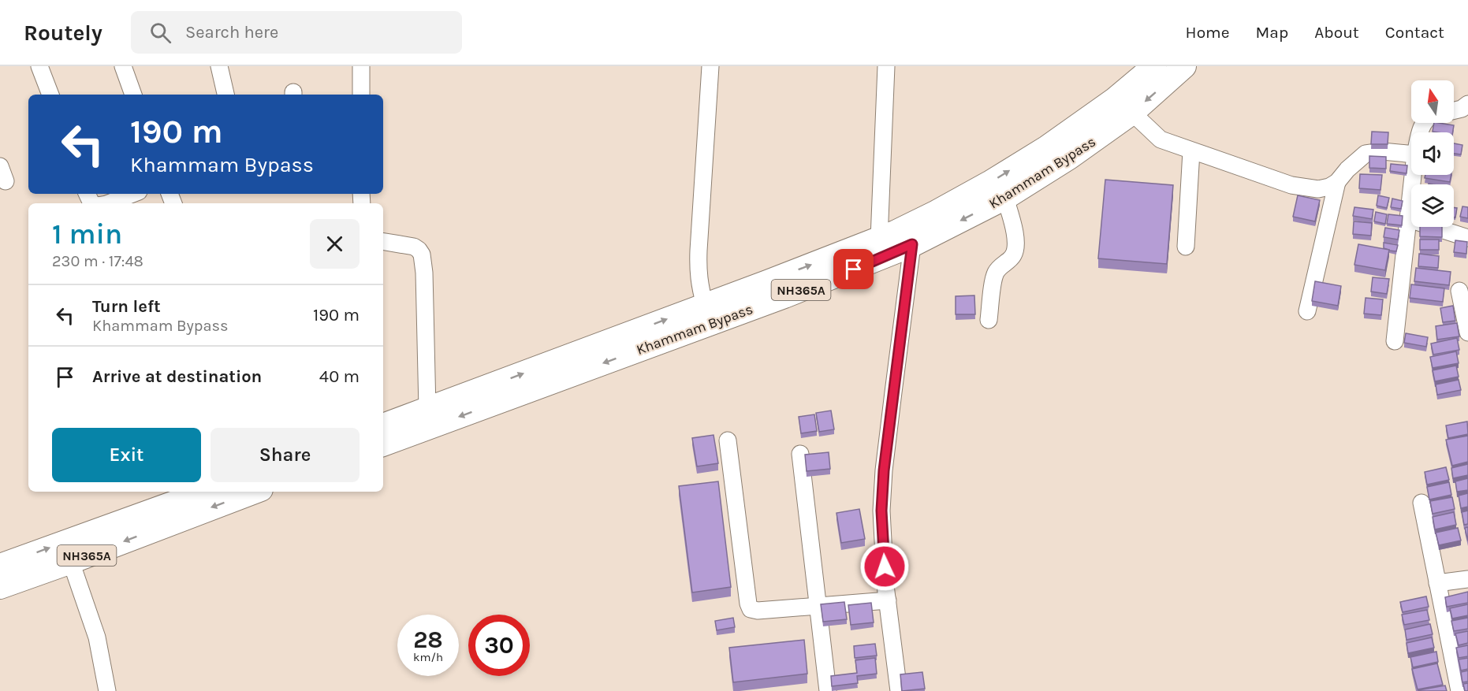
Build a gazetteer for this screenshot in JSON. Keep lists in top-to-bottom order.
{
  "streets": {
    "highway": ["Khammam Bypass", "NH365A"]
  },
  "north": "top",
  "page": {
    "header": "Routely",
    "search": "Search here",
    "nav": [
      "Home",
      "Map",
      "About",
      "Contact"
    ],
    "turn": ["190 m", "Khammam Bypass"],
    "heading": ["1 min", "230 m · 17:48"],
    "list": [
      {
        "name": "Turn left",
        "note": "Khammam Bypass",
        "value": "190 m"
      },
      {
        "name": "Arrive at destination",
        "value": "40 m"
      }
    ],
    "buttons": ["Exit", "Share"],
    "speed": "28 km/h",
    "limit": "30"
  }
}
